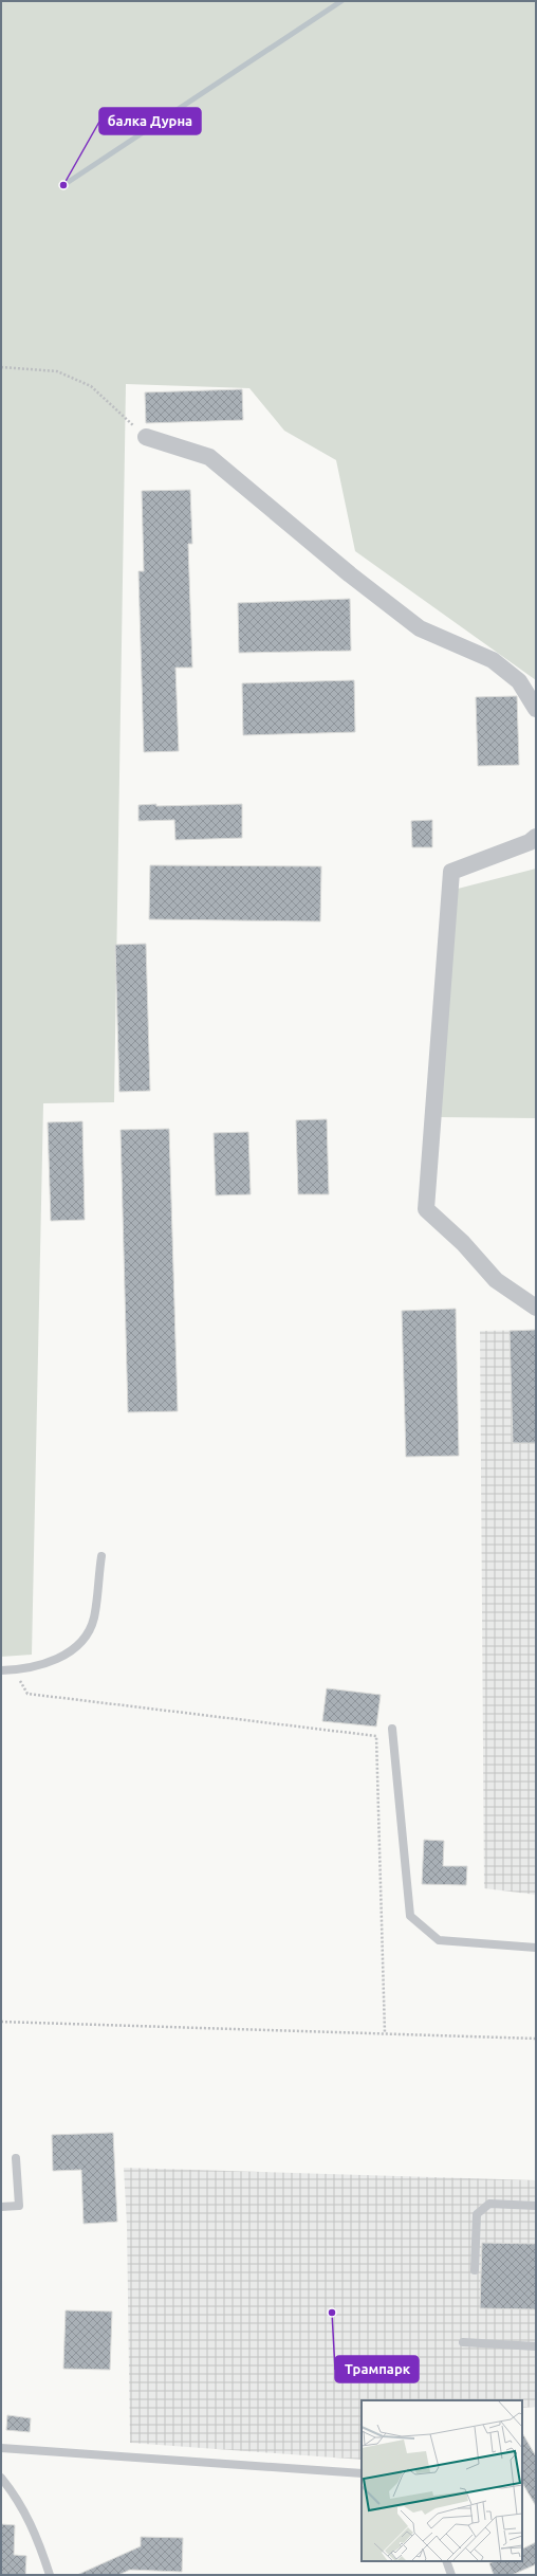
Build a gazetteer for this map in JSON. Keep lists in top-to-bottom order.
{
  "places": ["балка Дурна", "Трампарк"]
}
